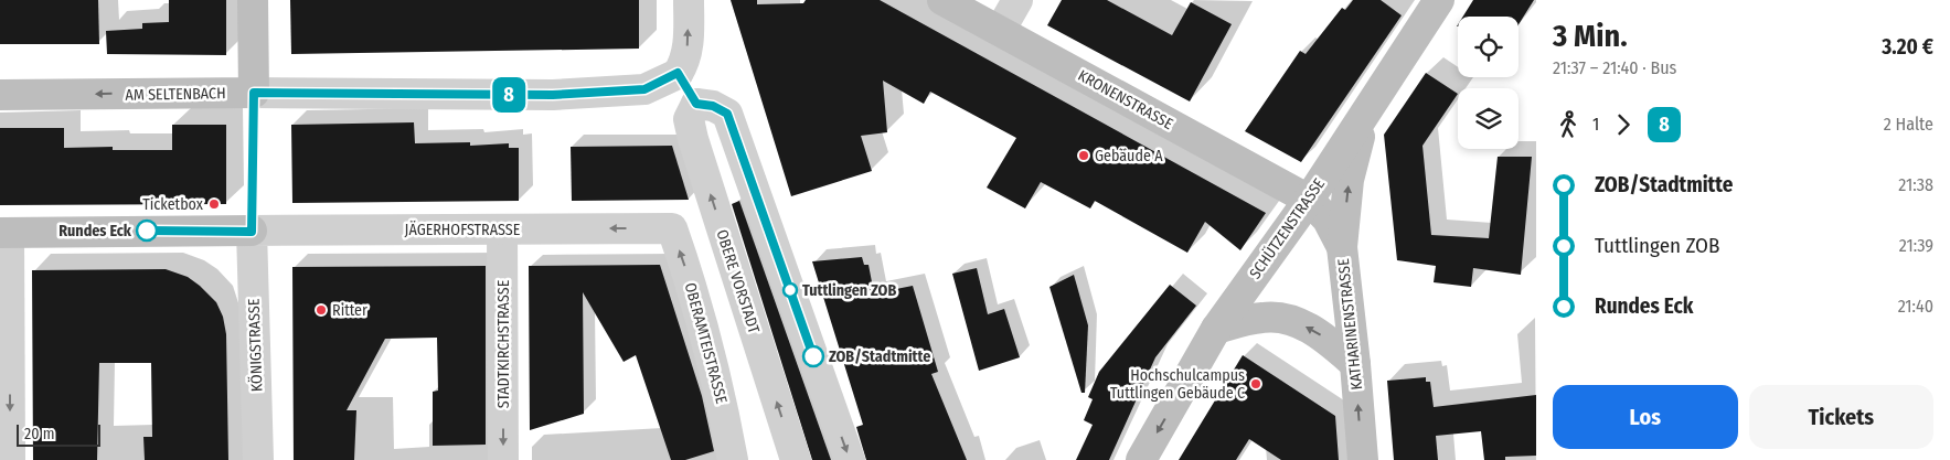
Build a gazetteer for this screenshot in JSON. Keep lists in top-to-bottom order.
{
  "streets": {
    "street": [
      "AM SELTENBACH",
      "KRONENSTRASSE",
      "SCHÜTZENSTRASSE",
      "JÄGERHOFSTRASSE",
      "OBERE VORSTADT",
      "KATHARINENSTRASSE",
      "OBERAMTEISTRASSE",
      "STADTKIRCHSTRASSE",
      "KÖNIGSTRASSE"
    ]
  },
  "crossings": [
    ["KRONENSTRASSE", "SCHÜTZENSTRASSE"],
    ["KRONENSTRASSE", "KATHARINENSTRASSE"],
    ["SCHÜTZENSTRASSE", "KATHARINENSTRASSE"],
    ["JÄGERHOFSTRASSE", "OBERAMTEISTRASSE"],
    ["JÄGERHOFSTRASSE", "STADTKIRCHSTRASSE"],
    ["JÄGERHOFSTRASSE", "KÖNIGSTRASSE"]
  ],
  "one_way": ["JÄGERHOFSTRASSE", "KATHARINENSTRASSE", "STADTKIRCHSTRASSE"],
  "places": [
    "Gebäude A",
    "Ticketbox",
    "Rundes Eck",
    "Tuttlingen ZOB",
    "Ritter",
    "ZOB/Stadtmitte",
    "Hochschulcampus Tuttlingen Gebäude C"
  ],
  "lines": ["bus line 8"],
  "scale_bar": "20 m",
  "page": {
    "on_map": "8",
    "heading": ["3 Min.", "21:37 – 21:40 · Bus", "3.20 €"],
    "legs": ["1", "8", "2 Halte"],
    "list": [
      {
        "name": "ZOB/Stadtmitte",
        "value": "21:38"
      },
      {
        "name": "Tuttlingen ZOB",
        "value": "21:39"
      },
      {
        "name": "Rundes Eck",
        "value": "21:40"
      }
    ],
    "buttons": ["Los", "Tickets"],
    "scale": "20 m"
  }
}
